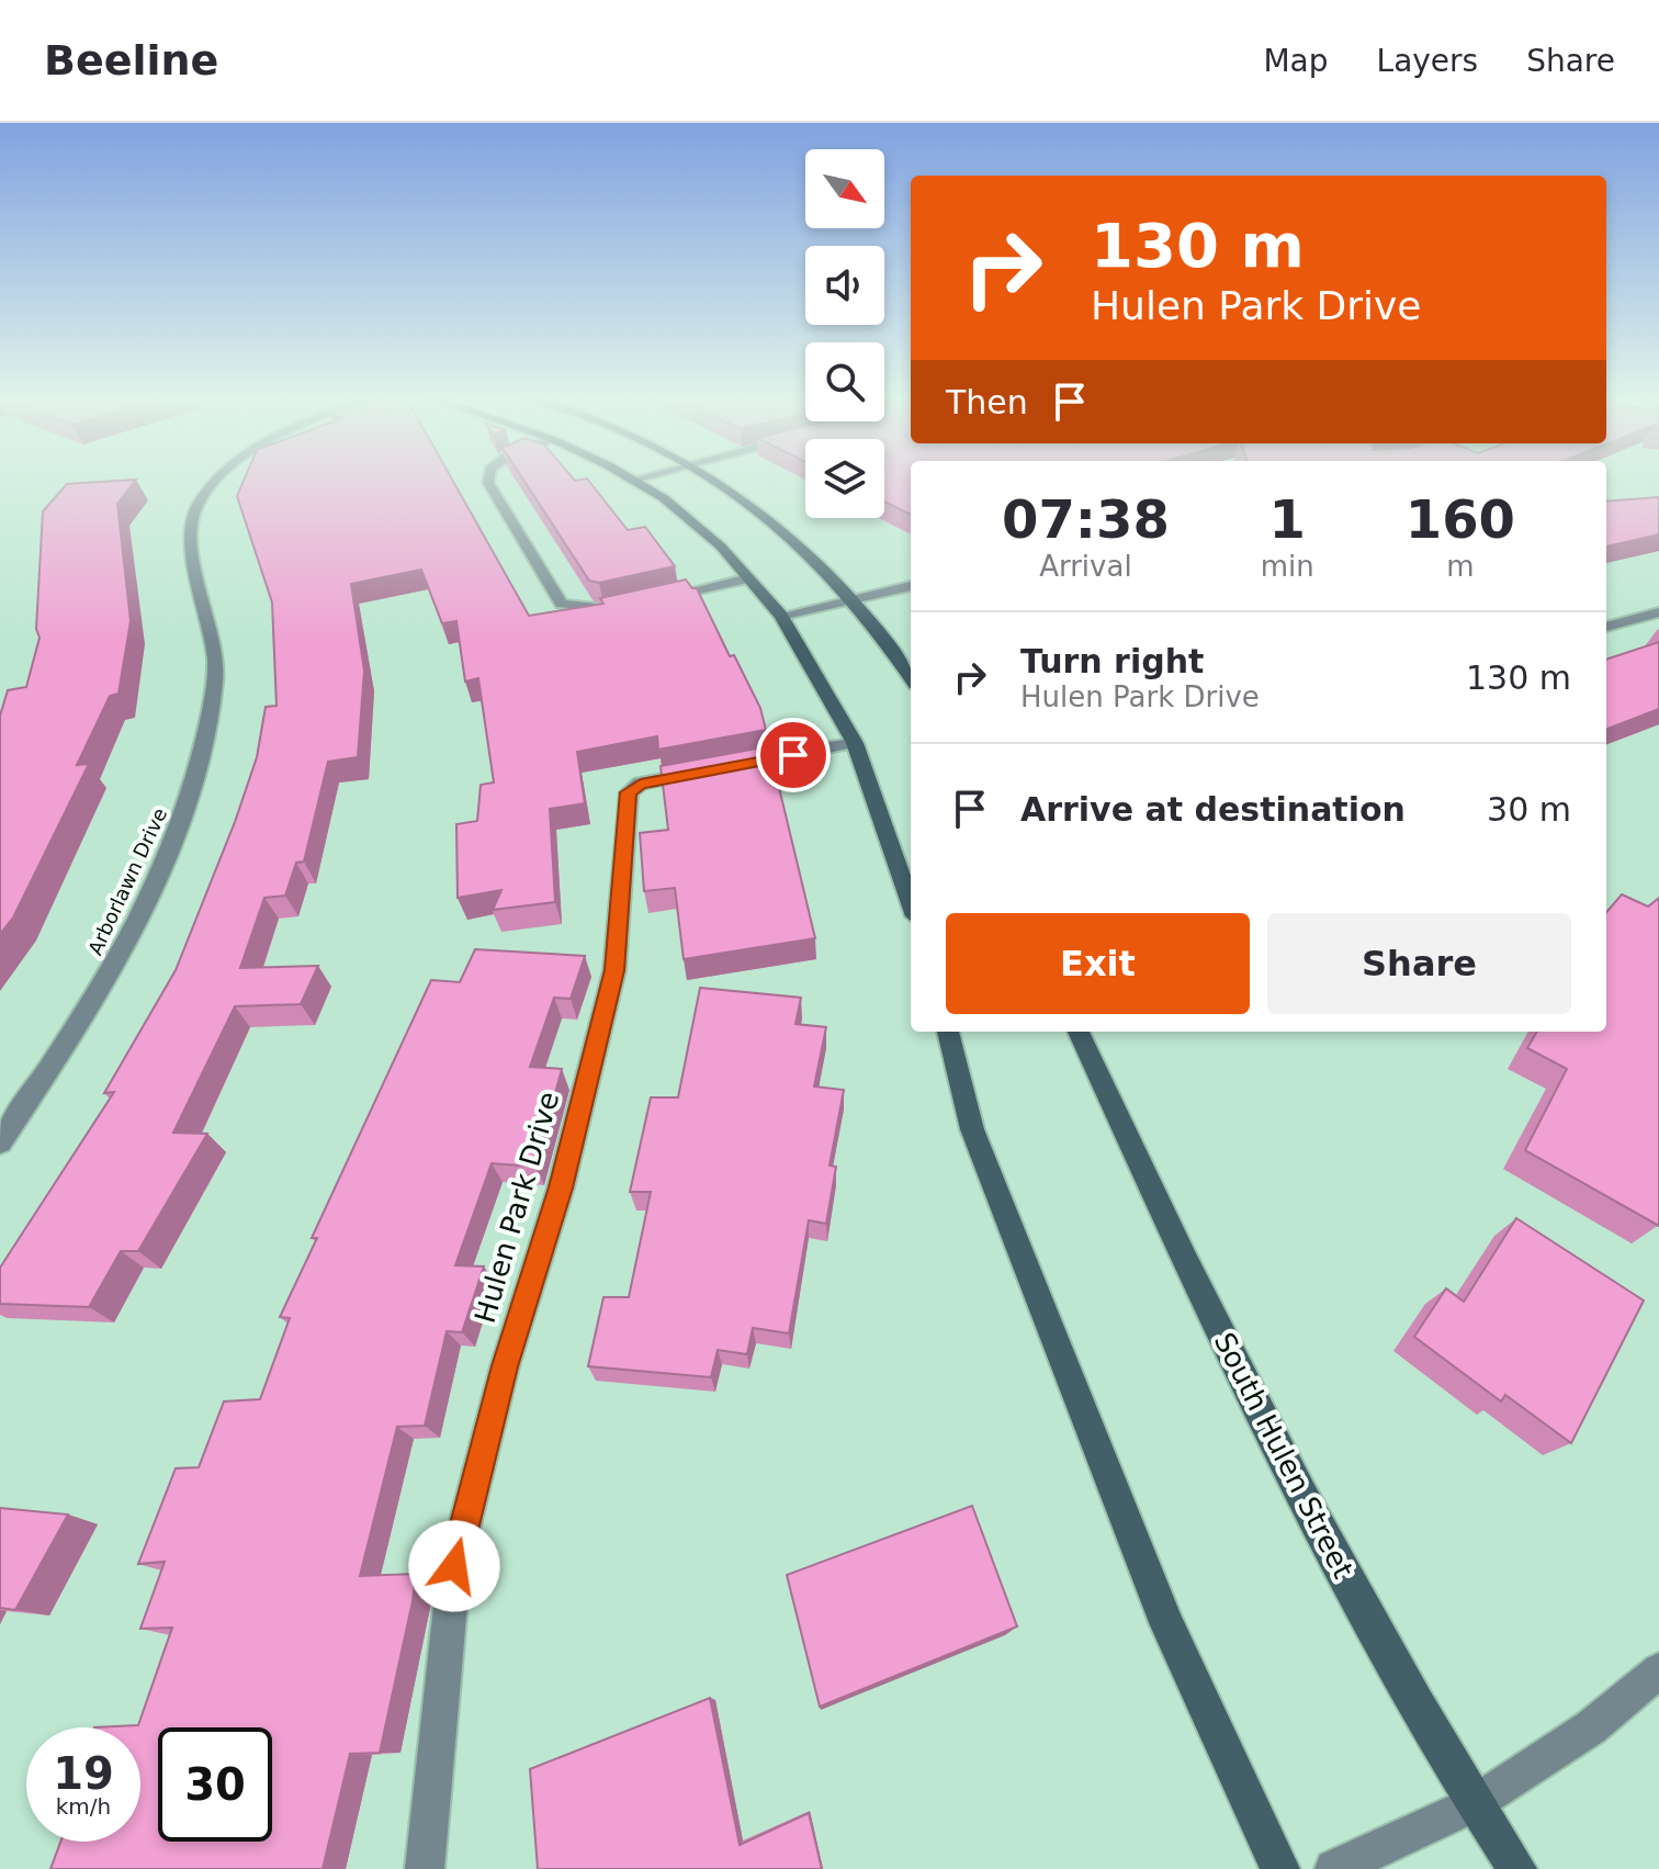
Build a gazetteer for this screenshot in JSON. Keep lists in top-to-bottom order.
{
  "streets": {
    "main road": ["South Hulen Street"],
    "street": ["Arborlawn Drive", "Hulen Park Drive"]
  },
  "north": "bottom right",
  "page": {
    "header": "Beeline",
    "nav": ["Map", "Layers", "Share"],
    "turn": ["130 m", "Hulen Park Drive"],
    "then": "Then",
    "eta": [
      "07:38",
      "Arrival",
      "1",
      "min",
      "160",
      "m"
    ],
    "list": [
      {
        "name": "Turn right",
        "note": "Hulen Park Drive",
        "value": "130 m"
      },
      {
        "name": "Arrive at destination",
        "value": "30 m"
      }
    ],
    "buttons": ["Exit", "Share"],
    "speed": "19 km/h",
    "limit": "30"
  }
}
